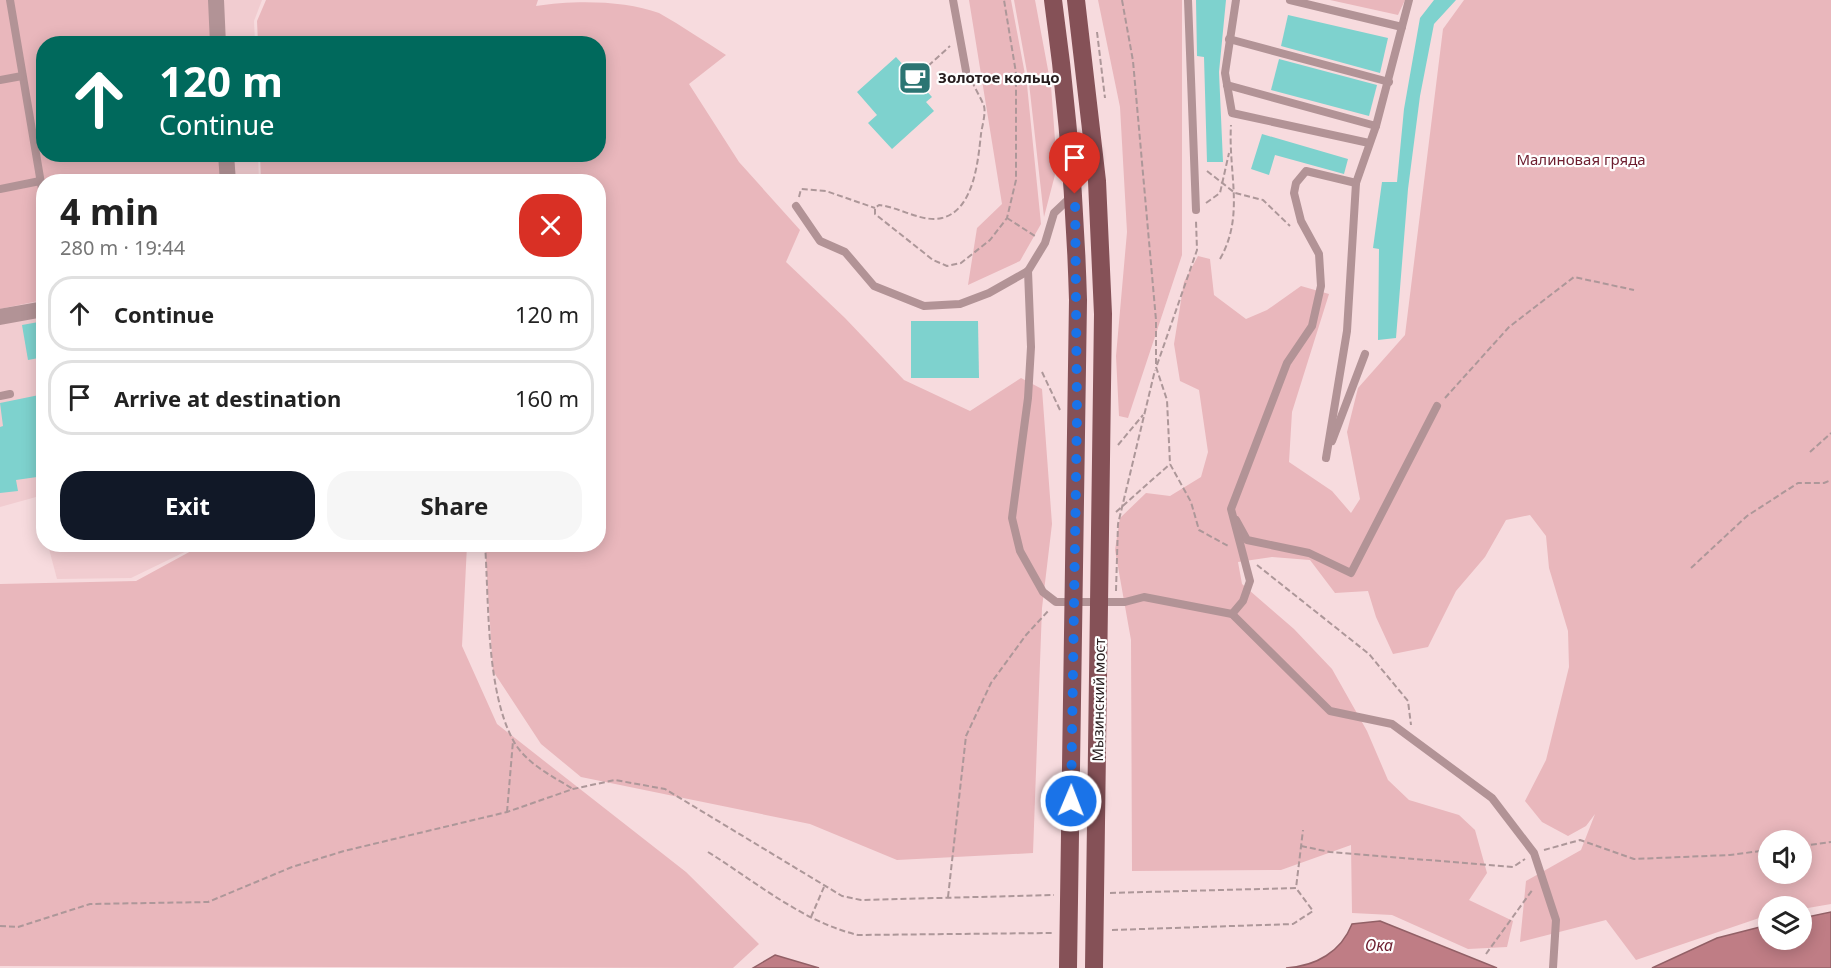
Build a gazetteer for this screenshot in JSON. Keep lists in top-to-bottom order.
{
  "streets": {
    "main road": ["Мызинский мост"]
  },
  "water": ["Ока"],
  "parks": ["Малиновая гряда"],
  "places": {
    "cafe": ["Золотое кольцо"]
  },
  "page": {
    "turn": ["120 m", "Continue"],
    "heading": ["4 min", "280 m · 19:44"],
    "list": [
      {
        "name": "Continue",
        "value": "120 m"
      },
      {
        "name": "Arrive at destination",
        "value": "160 m"
      }
    ],
    "buttons": ["Exit", "Share"]
  }
}
